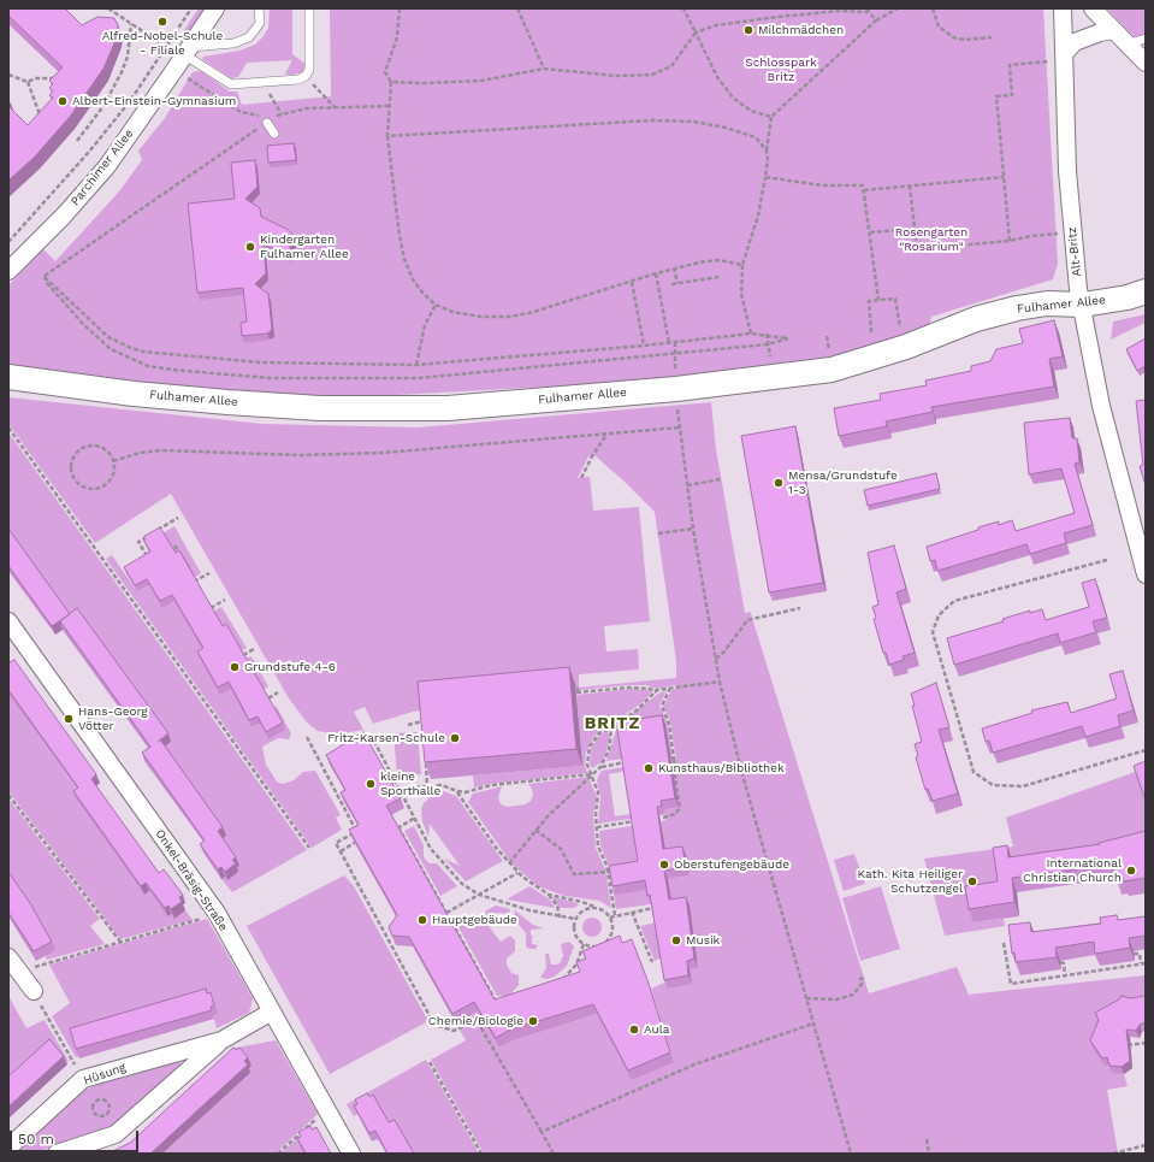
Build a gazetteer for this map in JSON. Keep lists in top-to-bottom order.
{
  "streets": {
    "street": [
      "Parchimer Allee",
      "Alt-Britz",
      "Fulhamer Allee",
      "Onkel-Bräsig-Straße",
      "Hüsung"
    ]
  },
  "crossings": [
    ["Alt-Britz", "Fulhamer Allee"],
    ["Onkel-Bräsig-Straße", "Hüsung"]
  ],
  "districts": ["BRITZ"],
  "parks": ["Schlosspark Britz", "Rosengarten \"Rosarium\""],
  "places": [
    "Alfred-Nobel-Schule - Filiale",
    "Milchmädchen",
    "Albert-Einstein-Gymnasium",
    "Kindergarten Fulhamer Allee",
    "Mensa/Grundstufe 1-3",
    "Grundstufe 4-6",
    "Hans-Georg Vötter",
    "Fritz-Karsen-Schule",
    "Kunsthaus/Bibliothek",
    "kleine Sporthalle",
    "Oberstufengebäude",
    "International Christian Church",
    "Kath. Kita Heiliger Schutzengel",
    "Hauptgebäude",
    "Musik",
    "Chemie/Biologie",
    "Aula"
  ],
  "scale_bar": "50 m"
}
